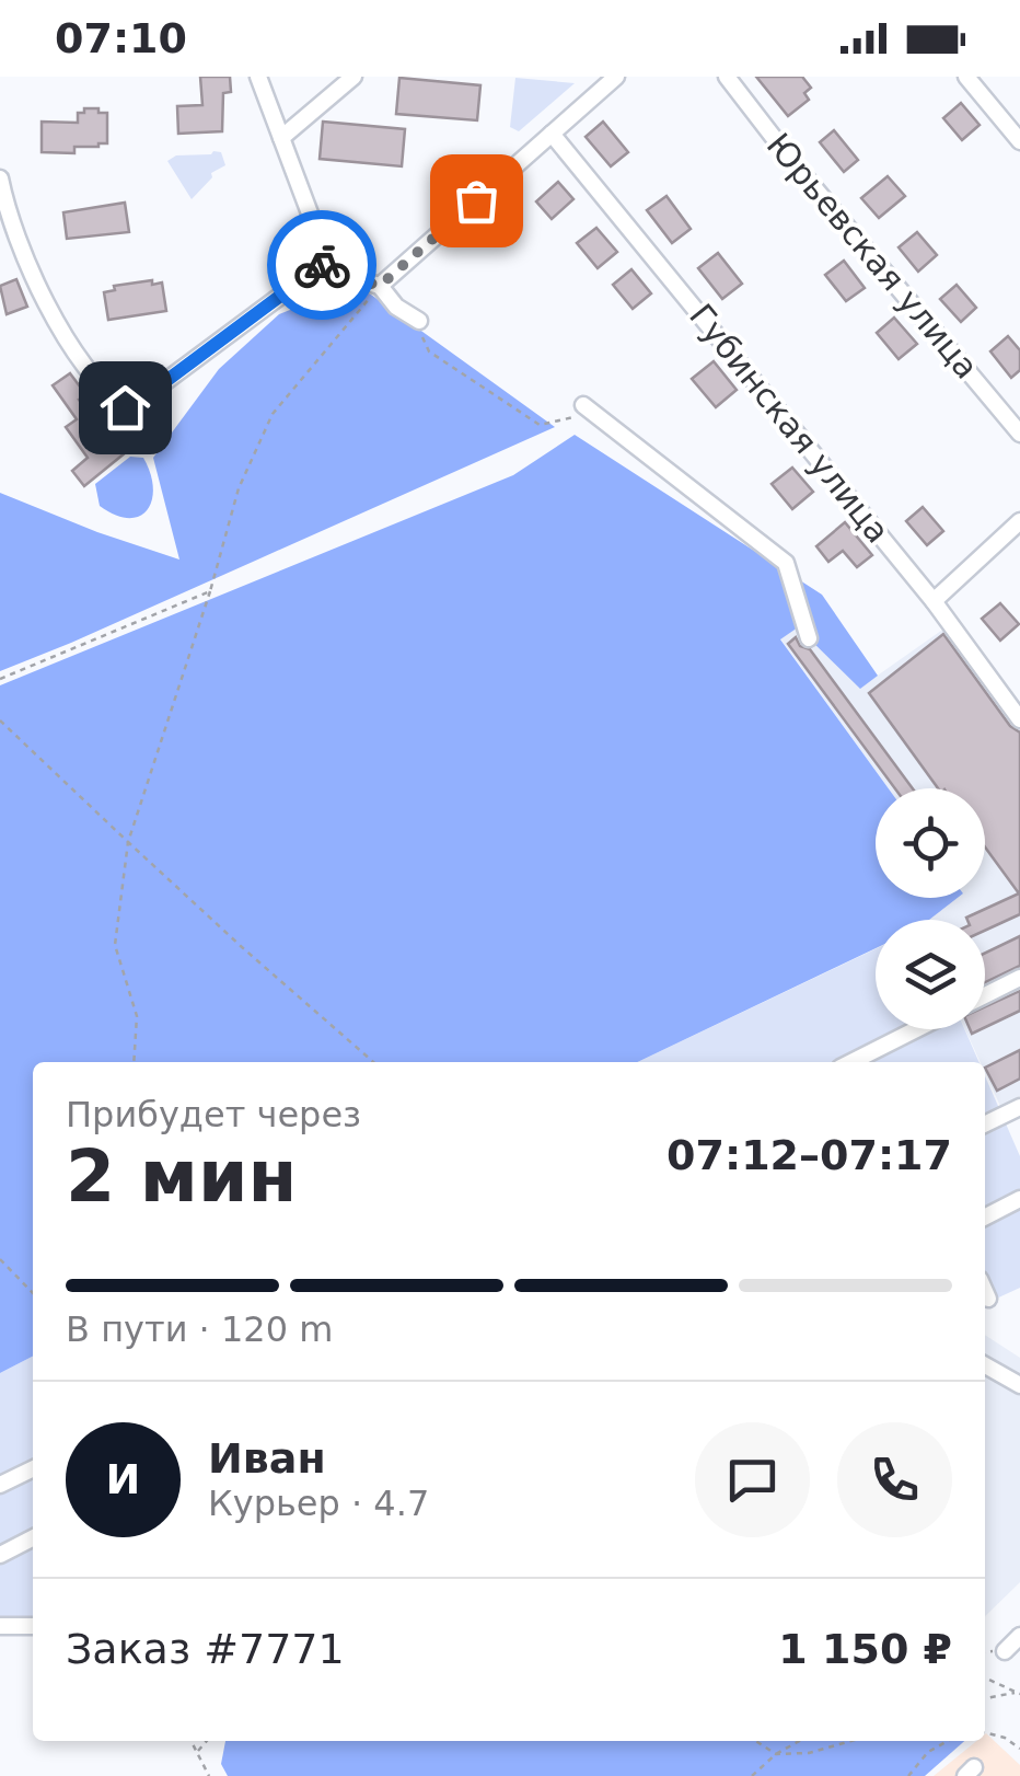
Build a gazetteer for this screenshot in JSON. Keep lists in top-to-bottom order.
{
  "streets": {
    "street": ["Юрьевская улица", "Губинская улица"]
  },
  "page": {
    "status": "07:10",
    "heading": ["2 мин", "Прибудет через", "07:12–07:17"],
    "panel": [
      "Иван",
      "Курьер · 4.7",
      "Заказ #7771",
      "1 150 ₽"
    ],
    "bar": "В пути · 120 m",
    "round": "И"
  }
}
